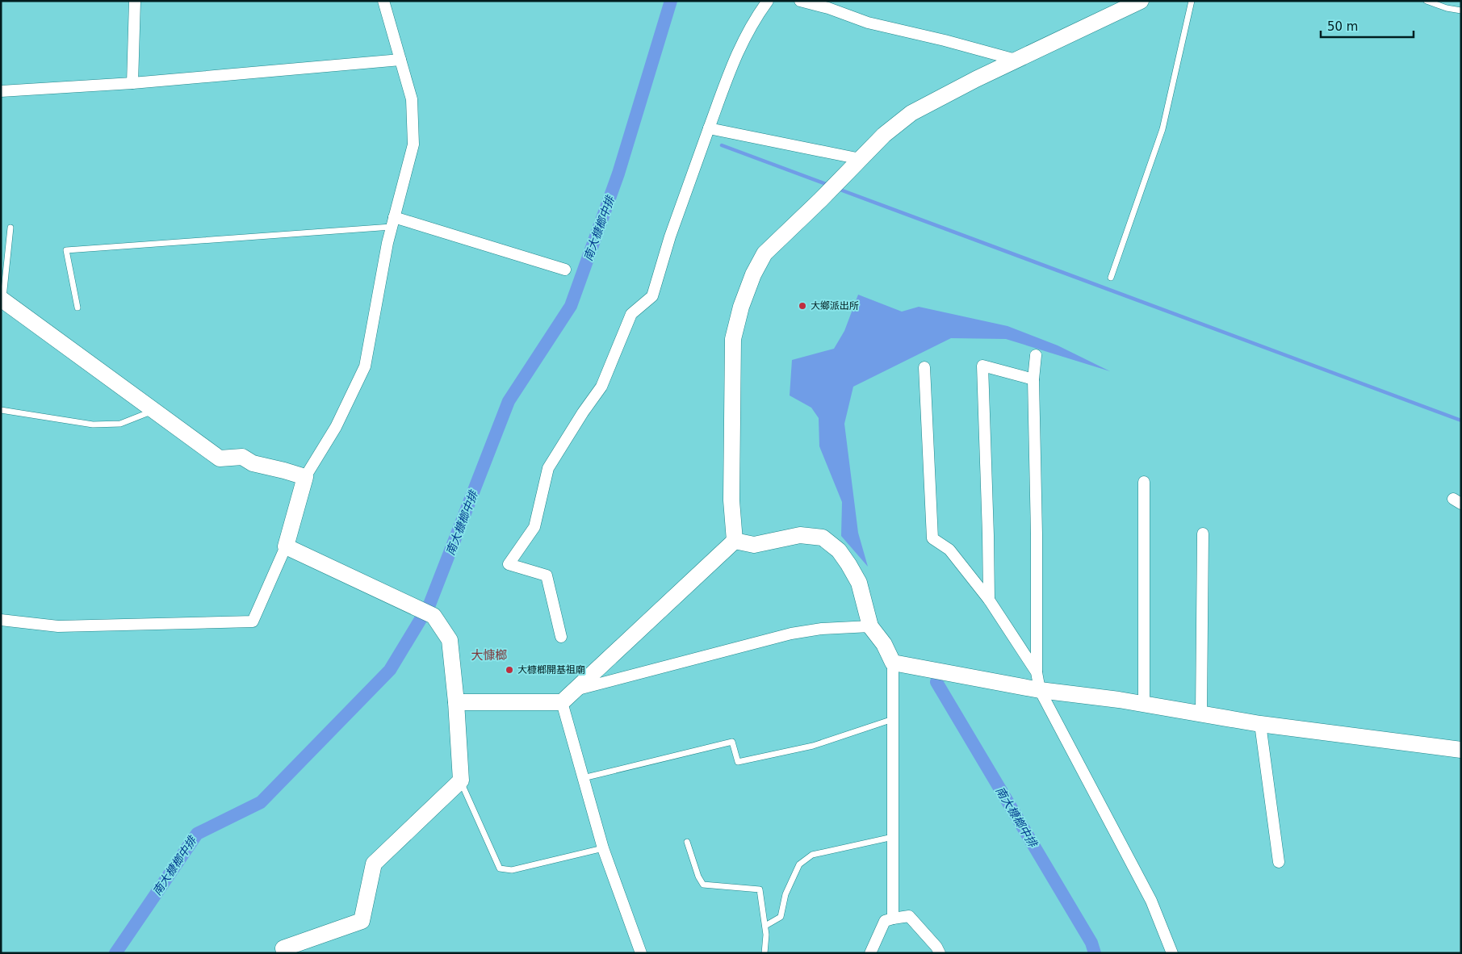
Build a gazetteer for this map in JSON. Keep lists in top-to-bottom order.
{
  "districts": ["大慷榔"],
  "water": ["南大槺榔中排"],
  "places": ["大鄉派出所", "大槺榔開基祖廟"],
  "scale_bar": "50 m"
}
